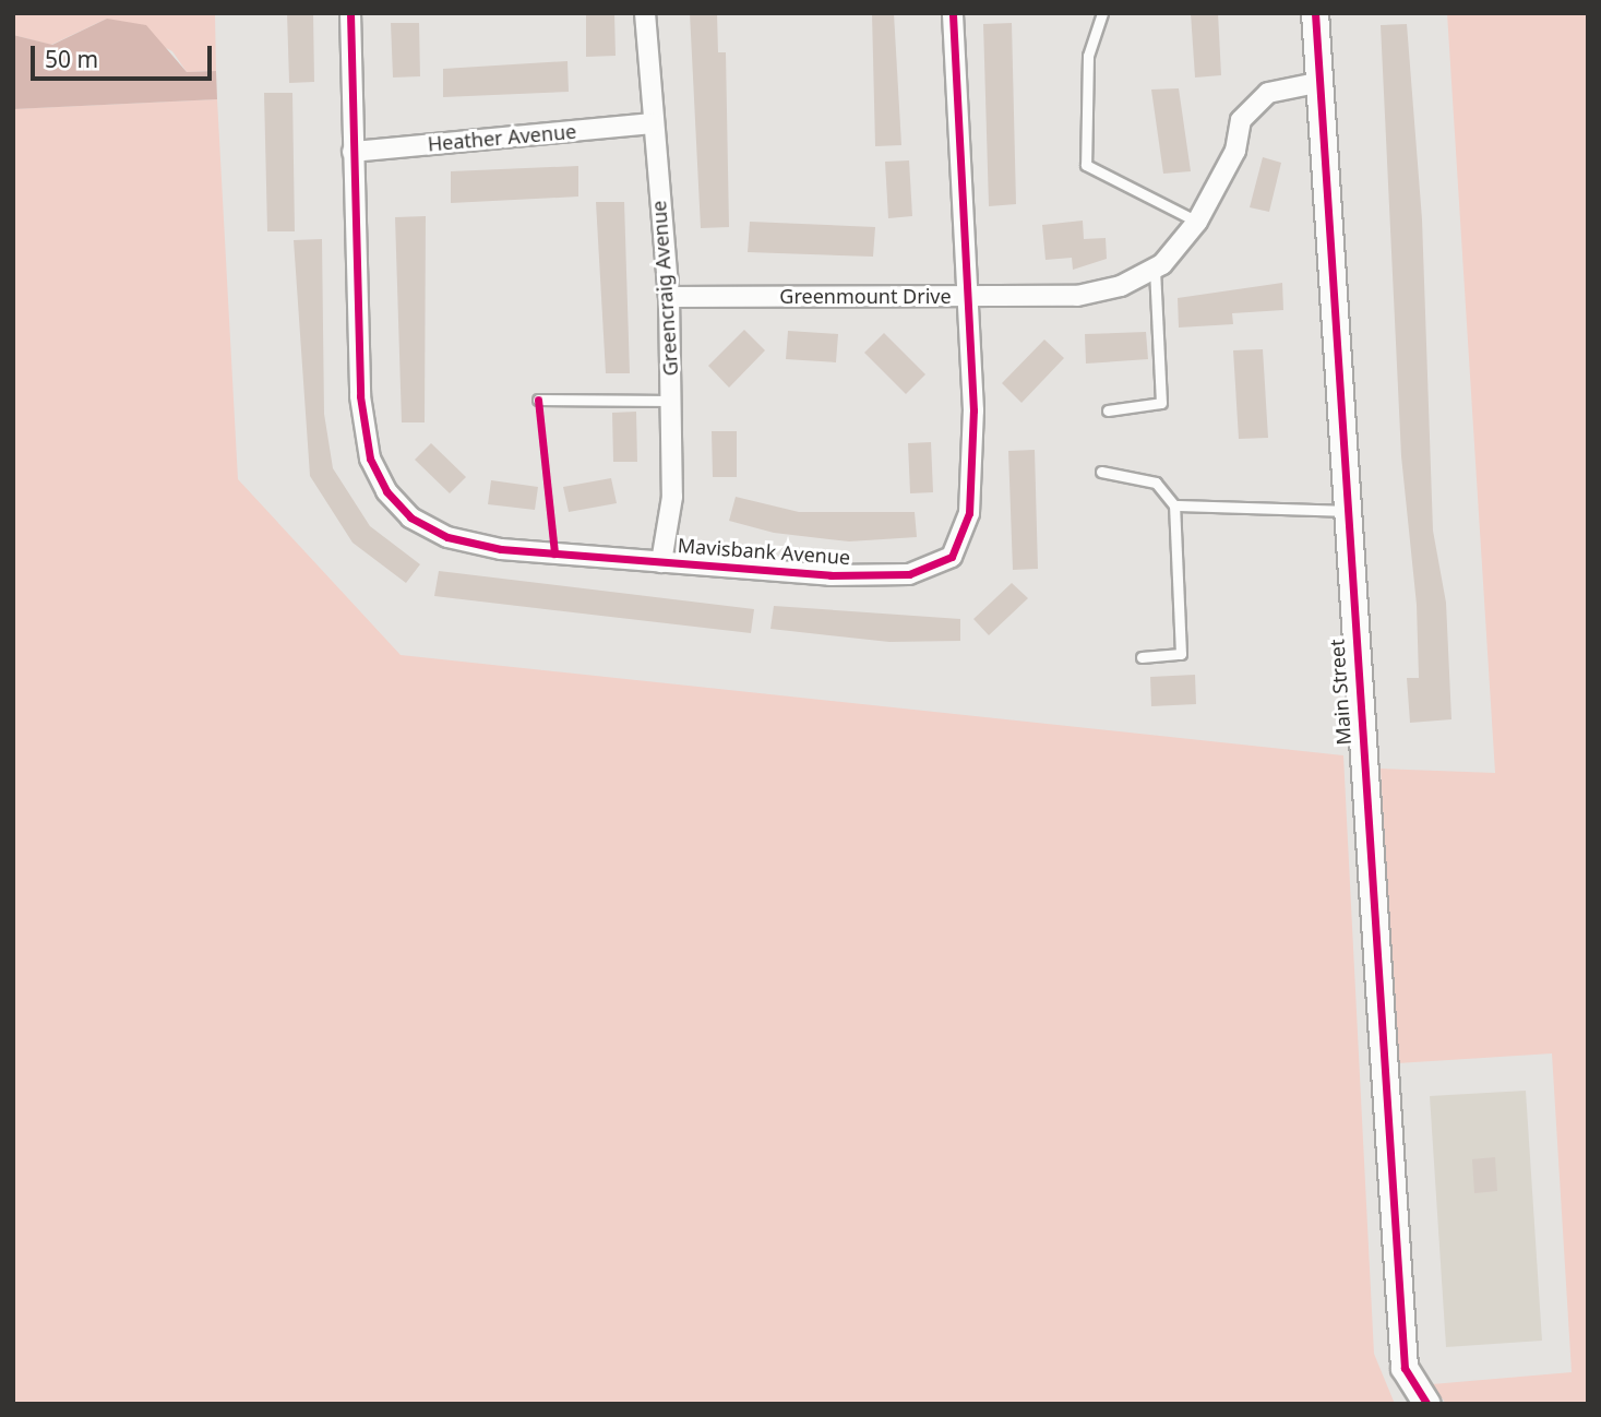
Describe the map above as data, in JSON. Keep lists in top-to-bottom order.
{
  "streets": {
    "street": [
      "Heather Avenue",
      "Greencraig Avenue",
      "Greenmount Drive",
      "Mavisbank Avenue",
      "Main Street"
    ]
  },
  "crossings": [
    ["Heather Avenue", "Greencraig Avenue"],
    ["Heather Avenue", "Mavisbank Avenue"],
    ["Greencraig Avenue", "Greenmount Drive"],
    ["Greencraig Avenue", "Mavisbank Avenue"],
    ["Greenmount Drive", "Mavisbank Avenue"],
    ["Greenmount Drive", "Main Street"]
  ],
  "scale_bar": "50 m"
}
